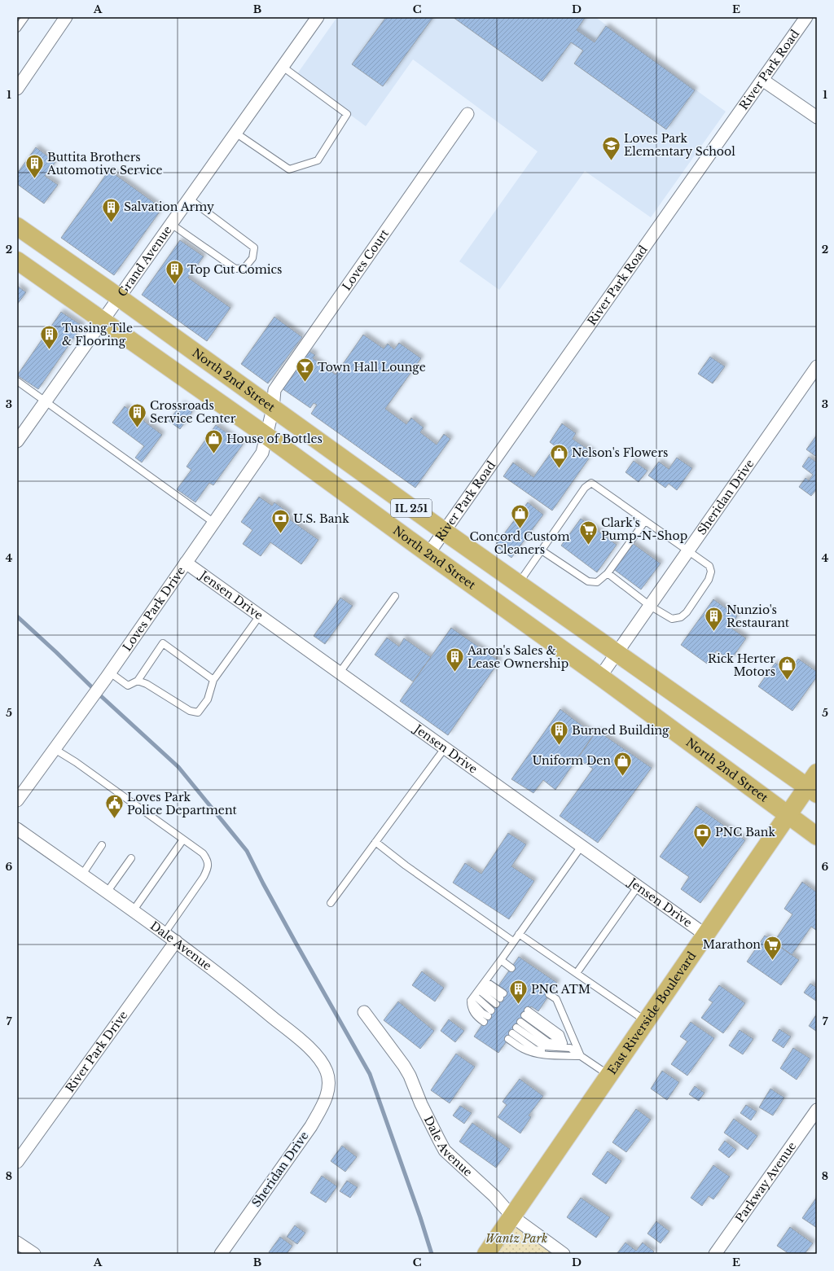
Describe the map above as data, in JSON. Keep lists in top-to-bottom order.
{
  "streets": {
    "main road": ["North 2nd Street", "IL 251", "East Riverside Boulevard"],
    "street": [
      "River Park Road",
      "Loves Court",
      "Grand Avenue",
      "Sheridan Drive",
      "Jensen Drive",
      "Loves Park Drive",
      "Dale Avenue",
      "River Park Drive",
      "Parkway Avenue"
    ]
  },
  "crossings": [
    ["River Park Road", "North 2nd Street"],
    ["Loves Court", "North 2nd Street"],
    ["Loves Court", "Loves Park Drive"],
    ["Grand Avenue", "North 2nd Street"],
    ["North 2nd Street", "Sheridan Drive"],
    ["North 2nd Street", "Loves Park Drive"],
    ["North 2nd Street", "East Riverside Boulevard"],
    ["Sheridan Drive", "Dale Avenue"],
    ["Jensen Drive", "Loves Park Drive"],
    ["Jensen Drive", "East Riverside Boulevard"],
    ["Dale Avenue", "East Riverside Boulevard"],
    ["Dale Avenue", "River Park Drive"]
  ],
  "parks": ["Wantz Park"],
  "places": {
    "school or university": ["Loves Park Elementary School"],
    "building": [
      "Buttita Brothers Automotive Service",
      "Salvation Army",
      "Top Cut Comics",
      "Tussing Tile & Flooring",
      "Crossroads Service Center",
      "Nunzio's Restaurant",
      "Aaron's Sales & Lease Ownership",
      "Burned Building",
      "PNC ATM"
    ],
    "bar": ["Town Hall Lounge"],
    "shop": [
      "House of Bottles",
      "Nelson's Flowers",
      "Concord Custom Cleaners",
      "Rick Herter Motors",
      "Uniform Den"
    ],
    "bank": ["U.S. Bank", "PNC Bank"],
    "supermarket": ["Clark's Pump-N-Shop", "Marathon"],
    "public building": ["Loves Park Police Department"]
  },
  "grid": {
    "columns": [
      "A",
      "B",
      "C",
      "D",
      "E"
    ],
    "rows": [
      "1",
      "2",
      "3",
      "4",
      "5",
      "6",
      "7",
      "8"
    ]
  }
}
